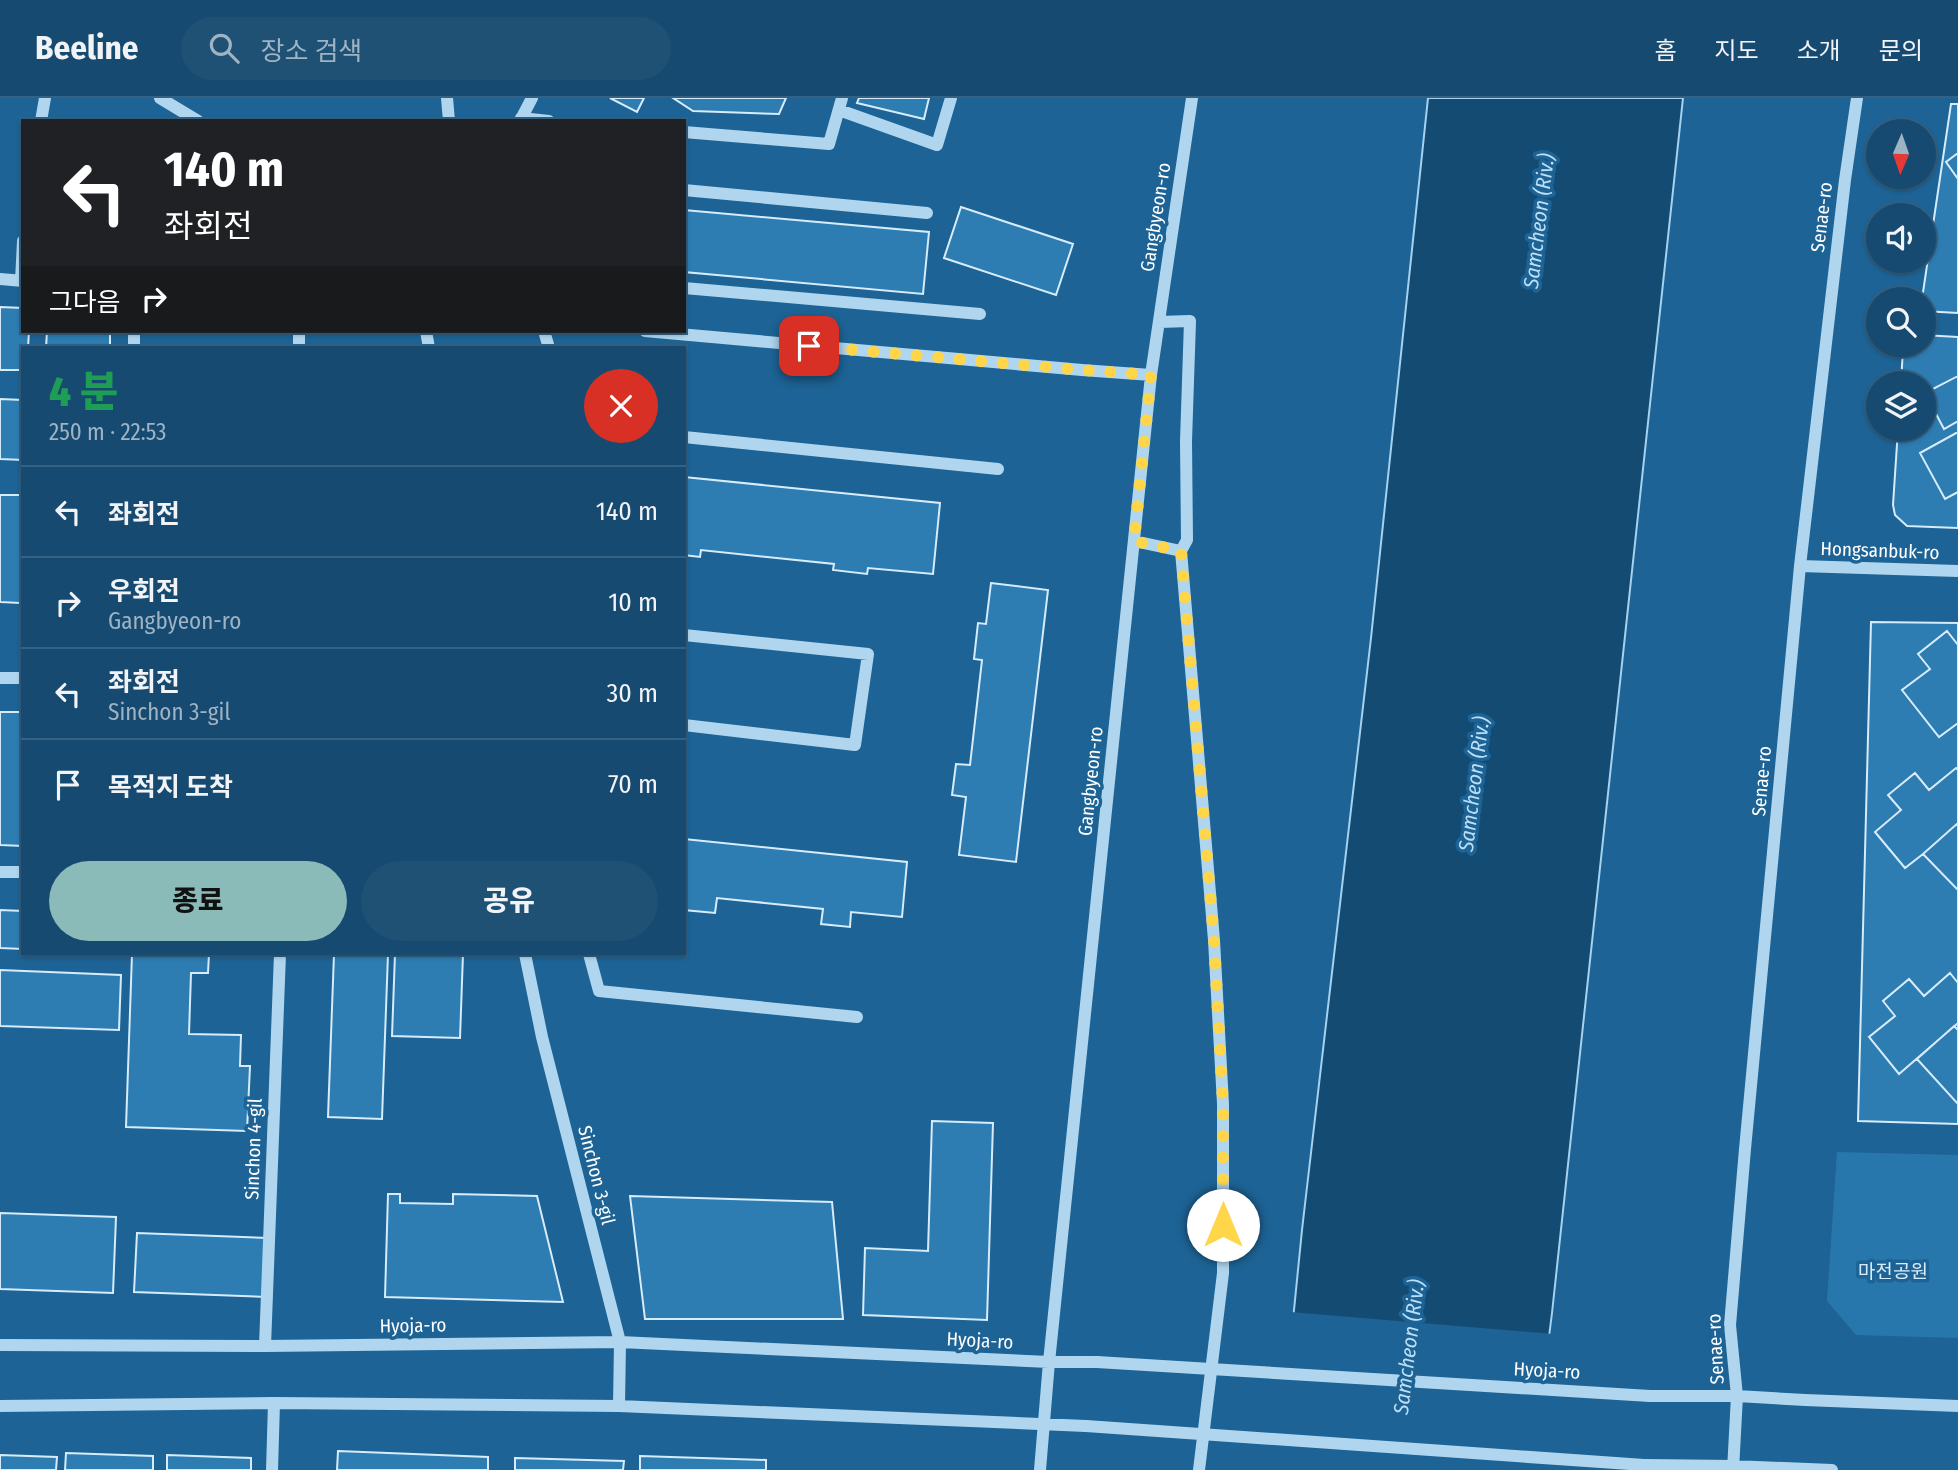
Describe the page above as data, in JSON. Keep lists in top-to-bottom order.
{
  "streets": {
    "street": [
      "Gangbyeon-ro",
      "Senae-ro",
      "Hongsanbuk-ro",
      "Sinchon 4-gil",
      "Sinchon 3-gil",
      "Hyoja-ro"
    ]
  },
  "crossings": [
    ["Gangbyeon-ro", "Hyoja-ro"],
    ["Senae-ro", "Hongsanbuk-ro"],
    ["Senae-ro", "Hyoja-ro"],
    ["Sinchon 4-gil", "Hyoja-ro"],
    ["Sinchon 3-gil", "Hyoja-ro"]
  ],
  "water": ["Samcheon (Riv.)"],
  "parks": ["마전공원"],
  "north": "bottom",
  "page": {
    "header": "Beeline",
    "search": "장소 검색",
    "nav": [
      "홈",
      "지도",
      "소개",
      "문의"
    ],
    "turn": ["140 m", "좌회전"],
    "then": "그다음",
    "heading": ["4 분", "250 m · 22:53"],
    "list": [
      {
        "name": "좌회전",
        "value": "140 m"
      },
      {
        "name": "우회전",
        "note": "Gangbyeon-ro",
        "value": "10 m"
      },
      {
        "name": "좌회전",
        "note": "Sinchon 3-gil",
        "value": "30 m"
      },
      {
        "name": "목적지 도착",
        "value": "70 m"
      }
    ],
    "buttons": ["종료", "공유"]
  }
}
